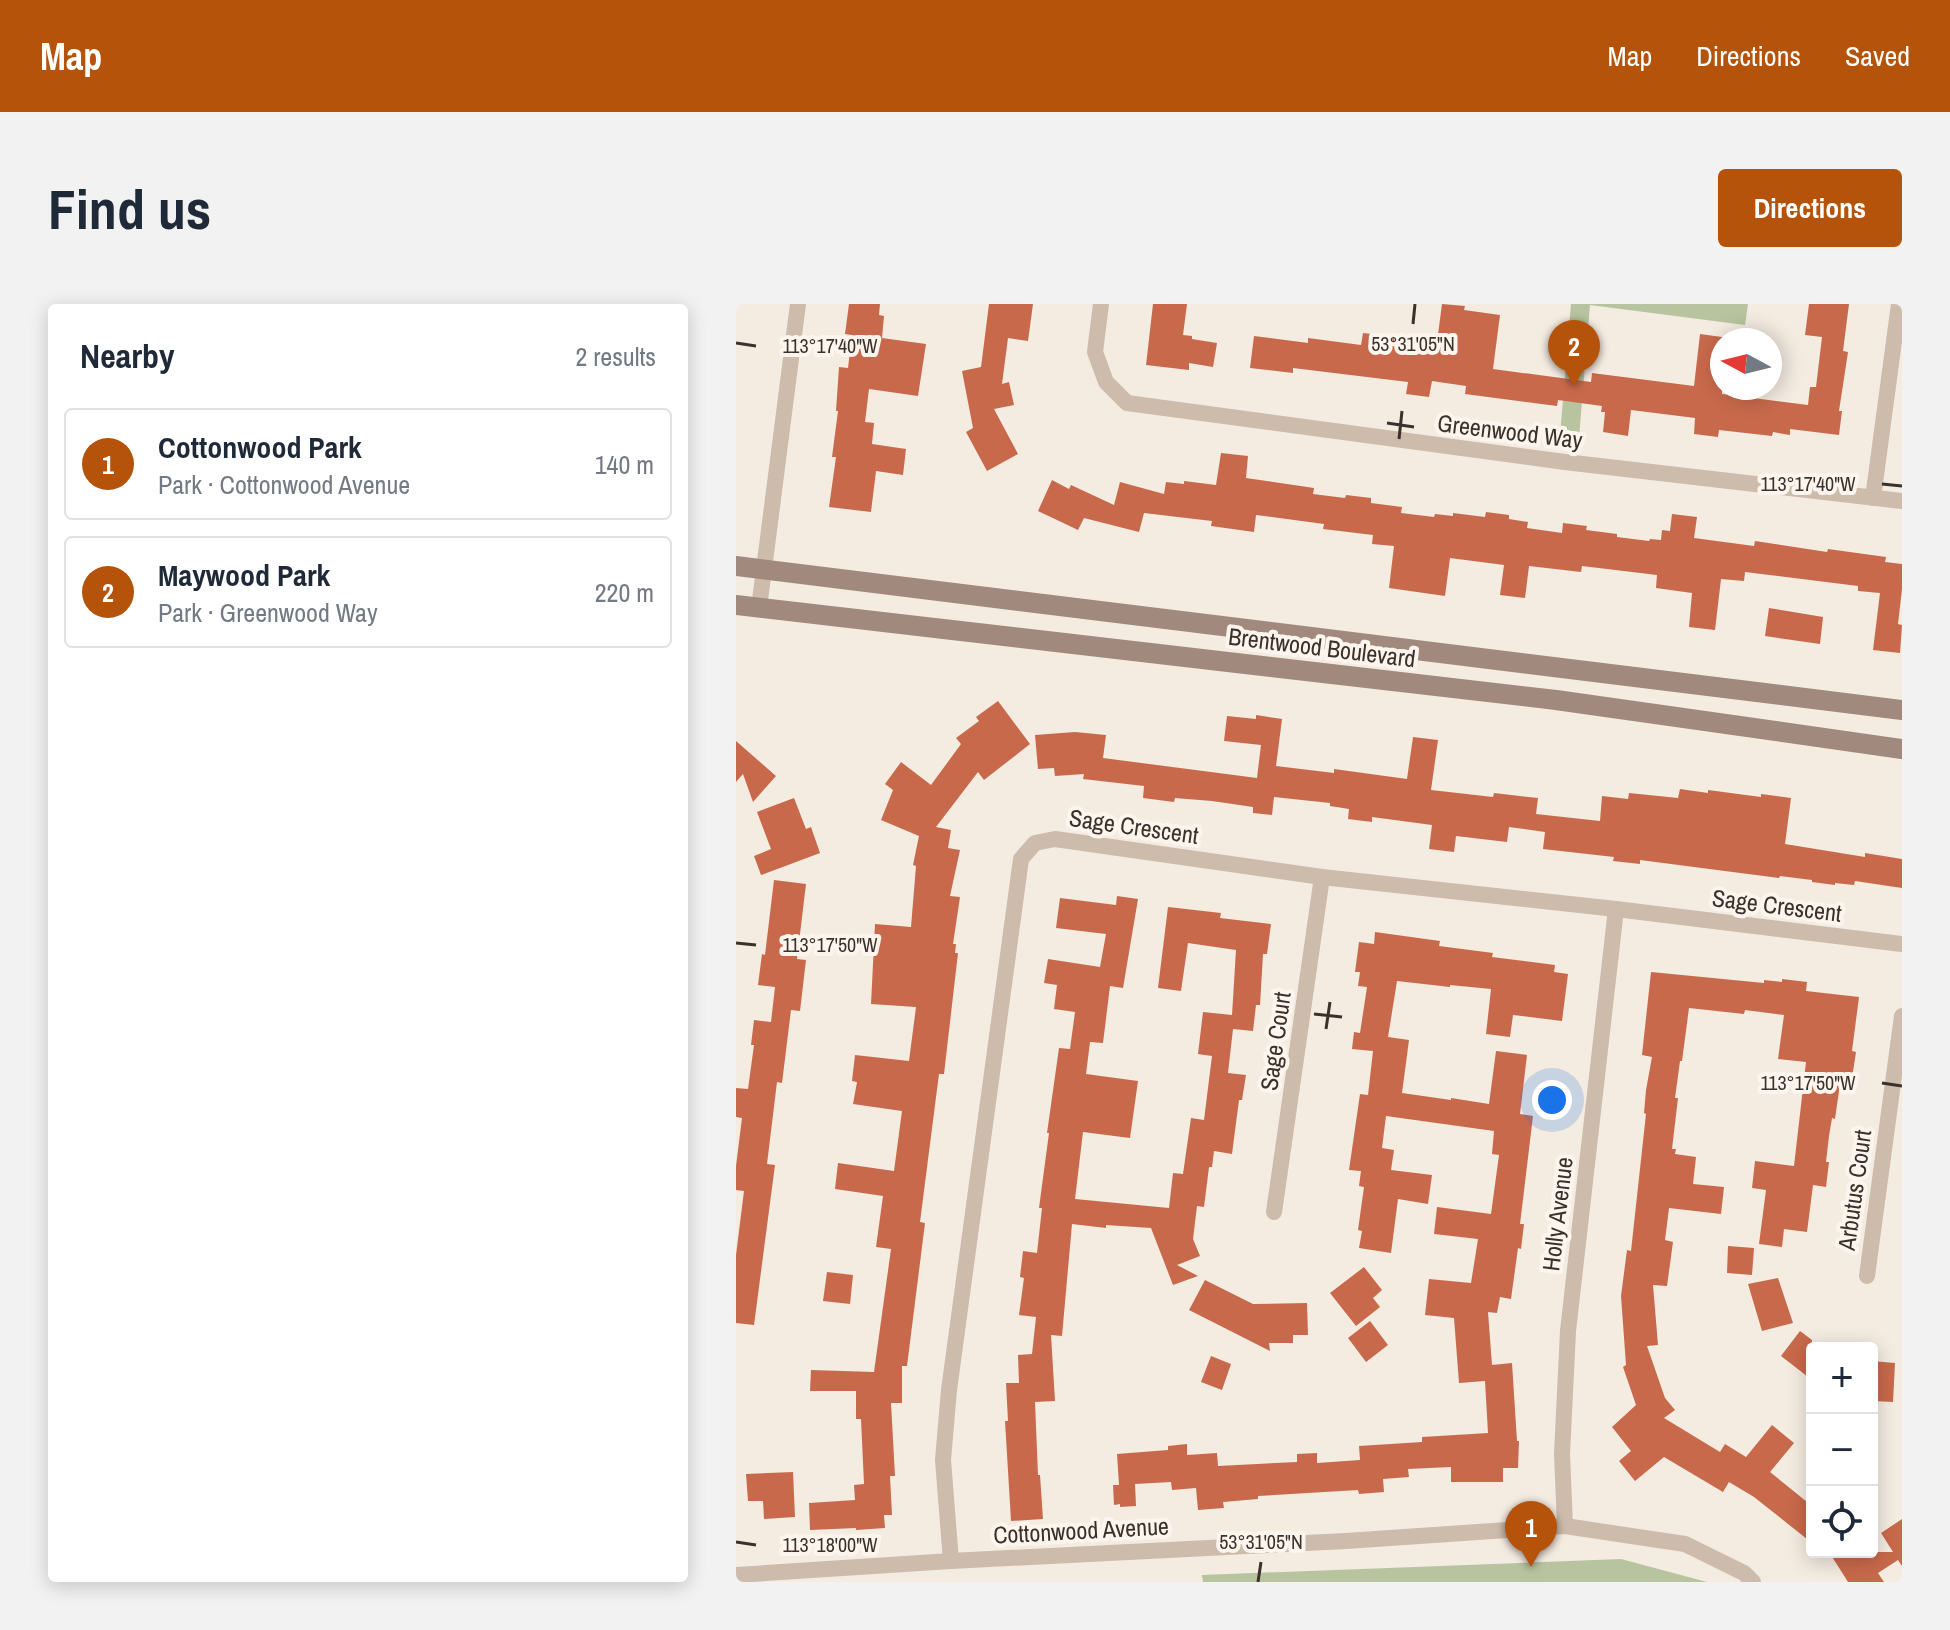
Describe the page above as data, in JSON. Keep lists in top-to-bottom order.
{
  "streets": {
    "main road": ["Brentwood Boulevard"],
    "street": [
      "Greenwood Way",
      "Sage Crescent",
      "Sage Court",
      "Arbutus Court",
      "Holly Avenue",
      "Cottonwood Avenue"
    ]
  },
  "crossings": [
    ["Sage Crescent", "Sage Court"],
    ["Sage Crescent", "Holly Avenue"],
    ["Sage Crescent", "Cottonwood Avenue"],
    ["Holly Avenue", "Cottonwood Avenue"]
  ],
  "north": "left",
  "page": {
    "header": "Map",
    "nav": ["Map", "Directions", "Saved"],
    "buttons": "Directions",
    "title": "Find us",
    "heading": ["Nearby", "2 results"],
    "pins": ["2", "1"],
    "list": [
      {
        "mark": "1",
        "name": "Cottonwood Park",
        "note": "Park · Cottonwood Avenue",
        "value": "140 m"
      },
      {
        "mark": "2",
        "name": "Maywood Park",
        "note": "Park · Greenwood Way",
        "value": "220 m"
      }
    ],
    "map_buttons": ["+", "−"]
  },
  "coordinates": [
    "53°31'05\"N",
    "113°17'40\"W",
    "113°17'50\"W",
    "113°18'00\"W"
  ]
}
